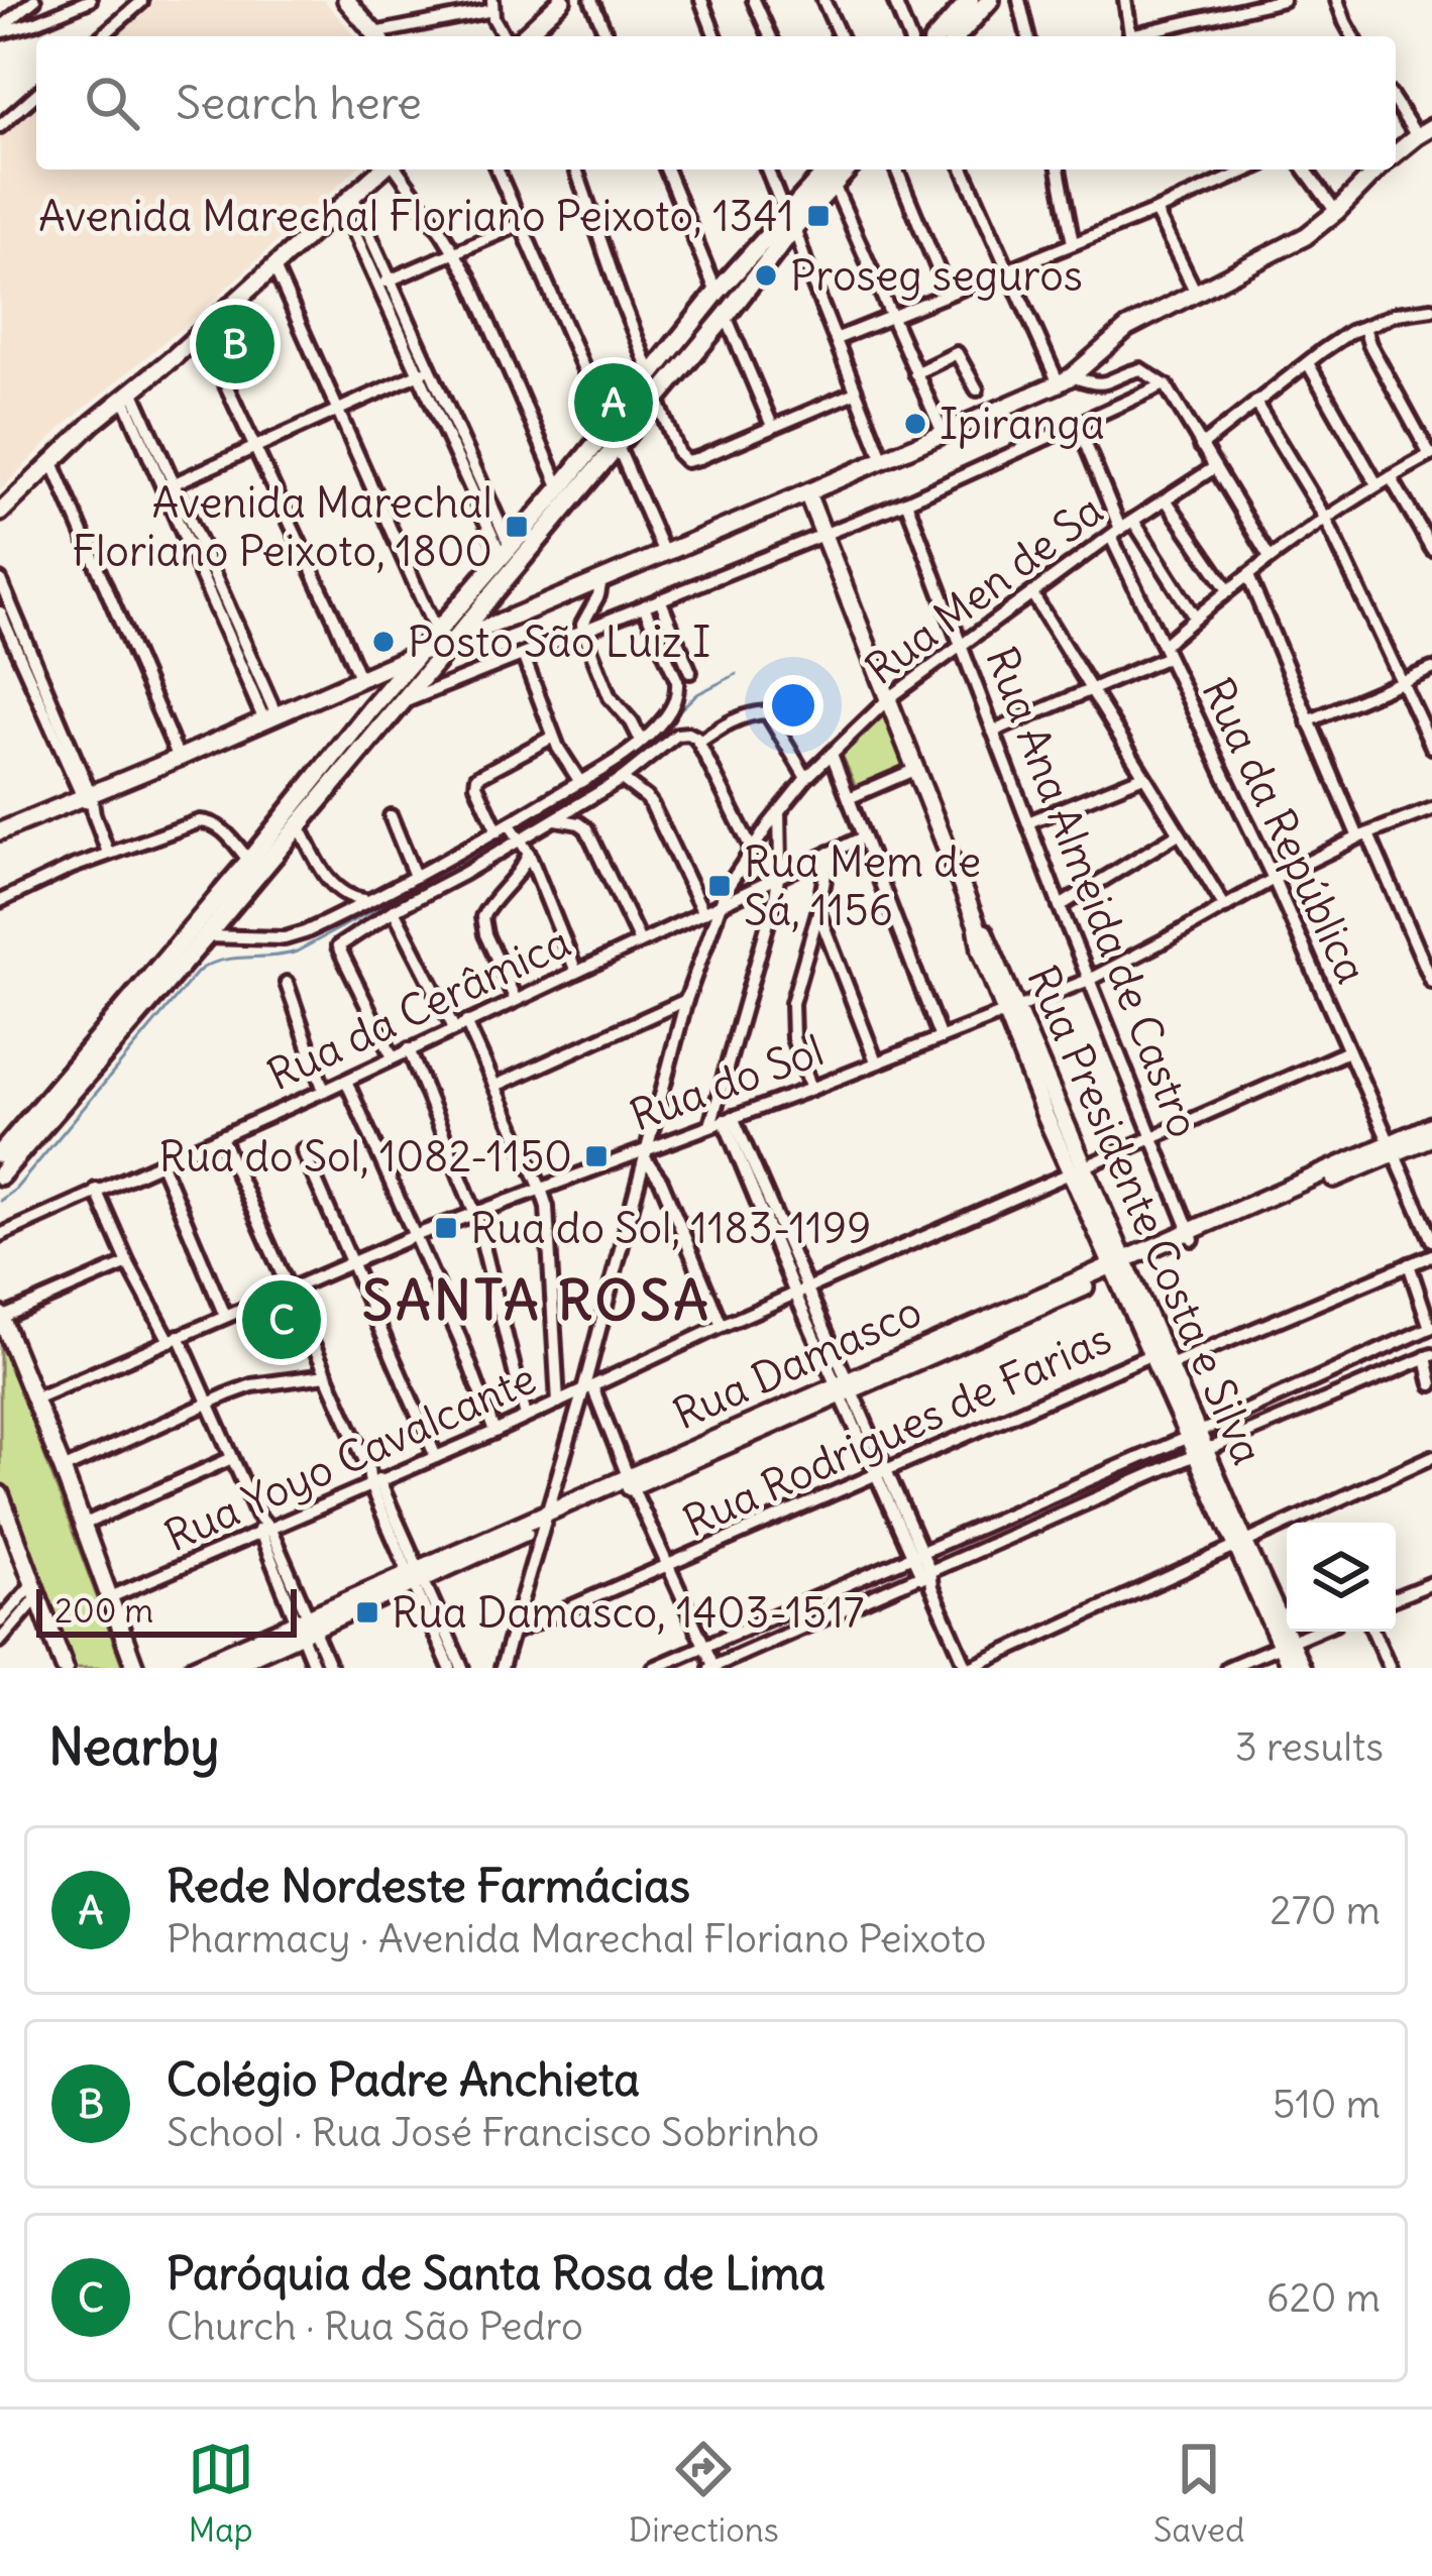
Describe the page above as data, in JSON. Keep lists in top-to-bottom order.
{
  "streets": {
    "street": [
      "Rua Men de Sa",
      "Rua da República",
      "Rua Ana Almeida de Castro",
      "Rua da Cerâmica",
      "Rua do Sol",
      "Rua Presidente Costa e Silva",
      "Rua Damasco",
      "Rua Rodrigues de Farias",
      "Rua Yoyo Cavalcante"
    ]
  },
  "crossings": [
    ["Rua Men de Sa", "Rua da República"],
    ["Rua Men de Sa", "Rua Ana Almeida de Castro"],
    ["Rua Men de Sa", "Rua da Cerâmica"],
    ["Rua Men de Sa", "Rua do Sol"],
    ["Rua Men de Sa", "Rua Presidente Costa e Silva"],
    ["Rua Men de Sa", "Rua Damasco"],
    ["Rua Men de Sa", "Rua Rodrigues de Farias"],
    ["Rua Men de Sa", "Rua Yoyo Cavalcante"],
    ["Rua da República", "Rua do Sol"],
    ["Rua da República", "Rua Damasco"],
    ["Rua da República", "Rua Yoyo Cavalcante"],
    ["Rua Ana Almeida de Castro", "Rua do Sol"],
    ["Rua Ana Almeida de Castro", "Rua Damasco"],
    ["Rua Ana Almeida de Castro", "Rua Yoyo Cavalcante"],
    ["Rua do Sol", "Rua Presidente Costa e Silva"],
    ["Rua Presidente Costa e Silva", "Rua Damasco"],
    ["Rua Presidente Costa e Silva", "Rua Rodrigues de Farias"],
    ["Rua Presidente Costa e Silva", "Rua Yoyo Cavalcante"]
  ],
  "districts": ["SANTA ROSA"],
  "places": {
    "transit": [
      "Avenida Marechal Floriano Peixoto, 1341",
      "Avenida Marechal Floriano Peixoto, 1800",
      "Rua Mem de Sá, 1156",
      "Rua do Sol, 1082-1150",
      "Rua do Sol, 1183-1199",
      "Rua Damasco, 1403-1517"
    ],
    "other": ["Proseg seguros", "Ipiranga", "Posto São Luiz I"]
  },
  "scale_bar": "200 m",
  "page": {
    "search": "Search here",
    "pins": ["B", "A", "C"],
    "scale": "200 m",
    "heading": ["Nearby", "3 results"],
    "list": [
      {
        "mark": "A",
        "name": "Rede Nordeste Farmácias",
        "note": "Pharmacy · Avenida Marechal Floriano Peixoto",
        "value": "270 m"
      },
      {
        "mark": "B",
        "name": "Colégio Padre Anchieta",
        "note": "School · Rua José Francisco Sobrinho",
        "value": "510 m"
      },
      {
        "mark": "C",
        "name": "Paróquia de Santa Rosa de Lima",
        "note": "Church · Rua São Pedro",
        "value": "620 m"
      }
    ],
    "nav": ["Map", "Directions", "Saved"]
  }
}
